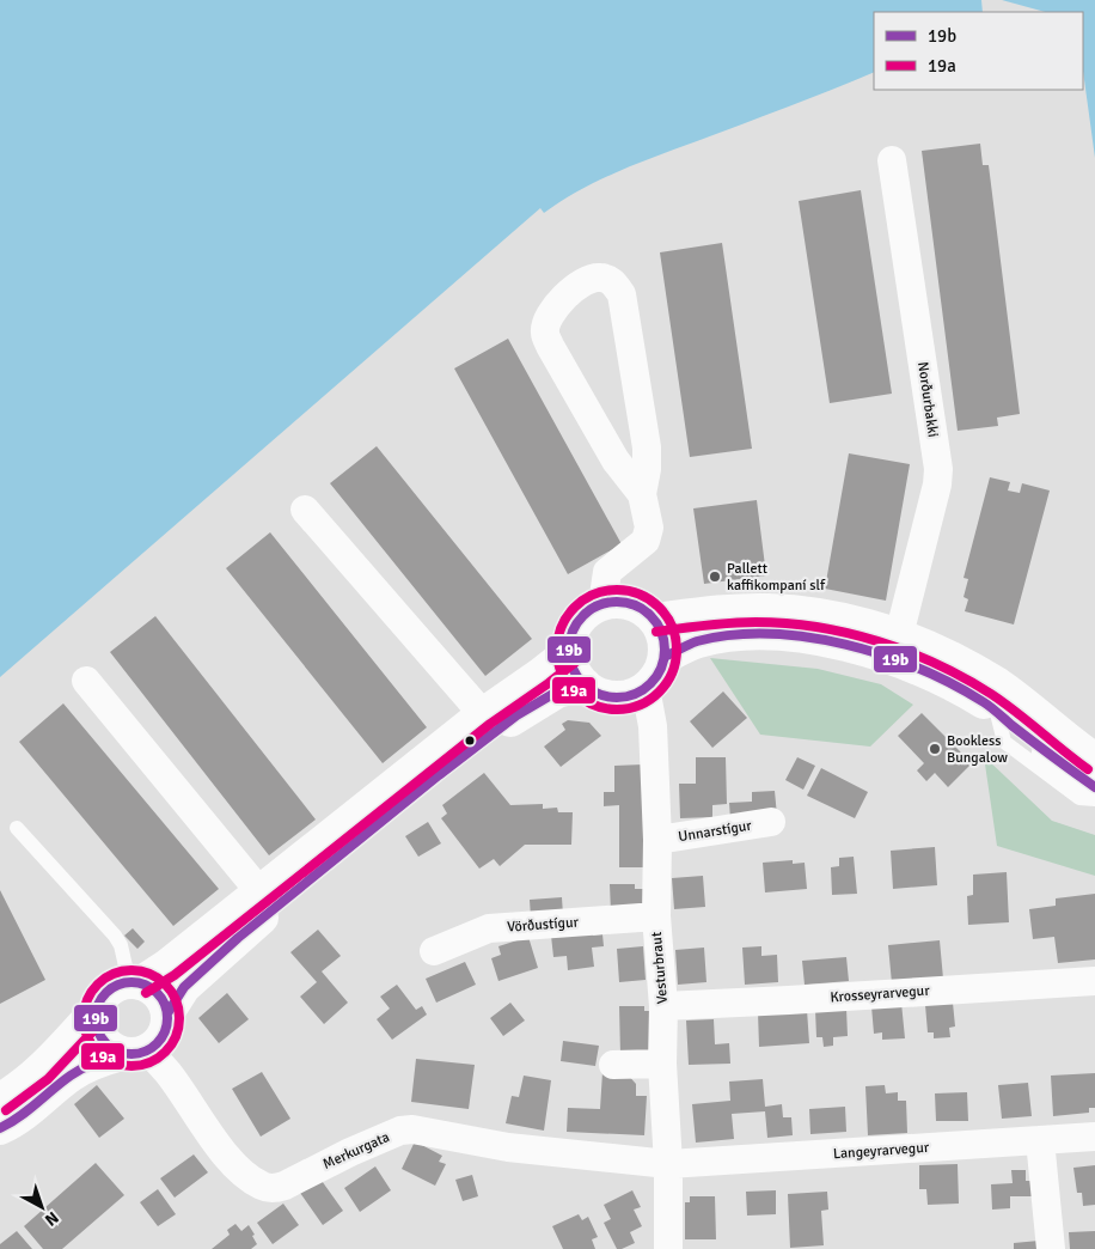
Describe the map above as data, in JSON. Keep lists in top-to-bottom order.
{
  "streets": {
    "street": [
      "Norðurbakki",
      "Unnarstígur",
      "Vörðustígur",
      "Vesturbraut",
      "Krosseyrarvegur",
      "Merkurgata",
      "Langeyrarvegur"
    ]
  },
  "crossings": [
    ["Unnarstígur", "Vesturbraut"],
    ["Vörðustígur", "Vesturbraut"],
    ["Vesturbraut", "Krosseyrarvegur"],
    ["Vesturbraut", "Merkurgata"],
    ["Vesturbraut", "Langeyrarvegur"],
    ["Merkurgata", "Langeyrarvegur"]
  ],
  "places": ["Pallett kaffikompaní slf", "Bookless Bungalow"],
  "lines": ["transit line 19a", "transit line 19b"],
  "legend": ["19b", "19a"],
  "north": "bottom right"
}
